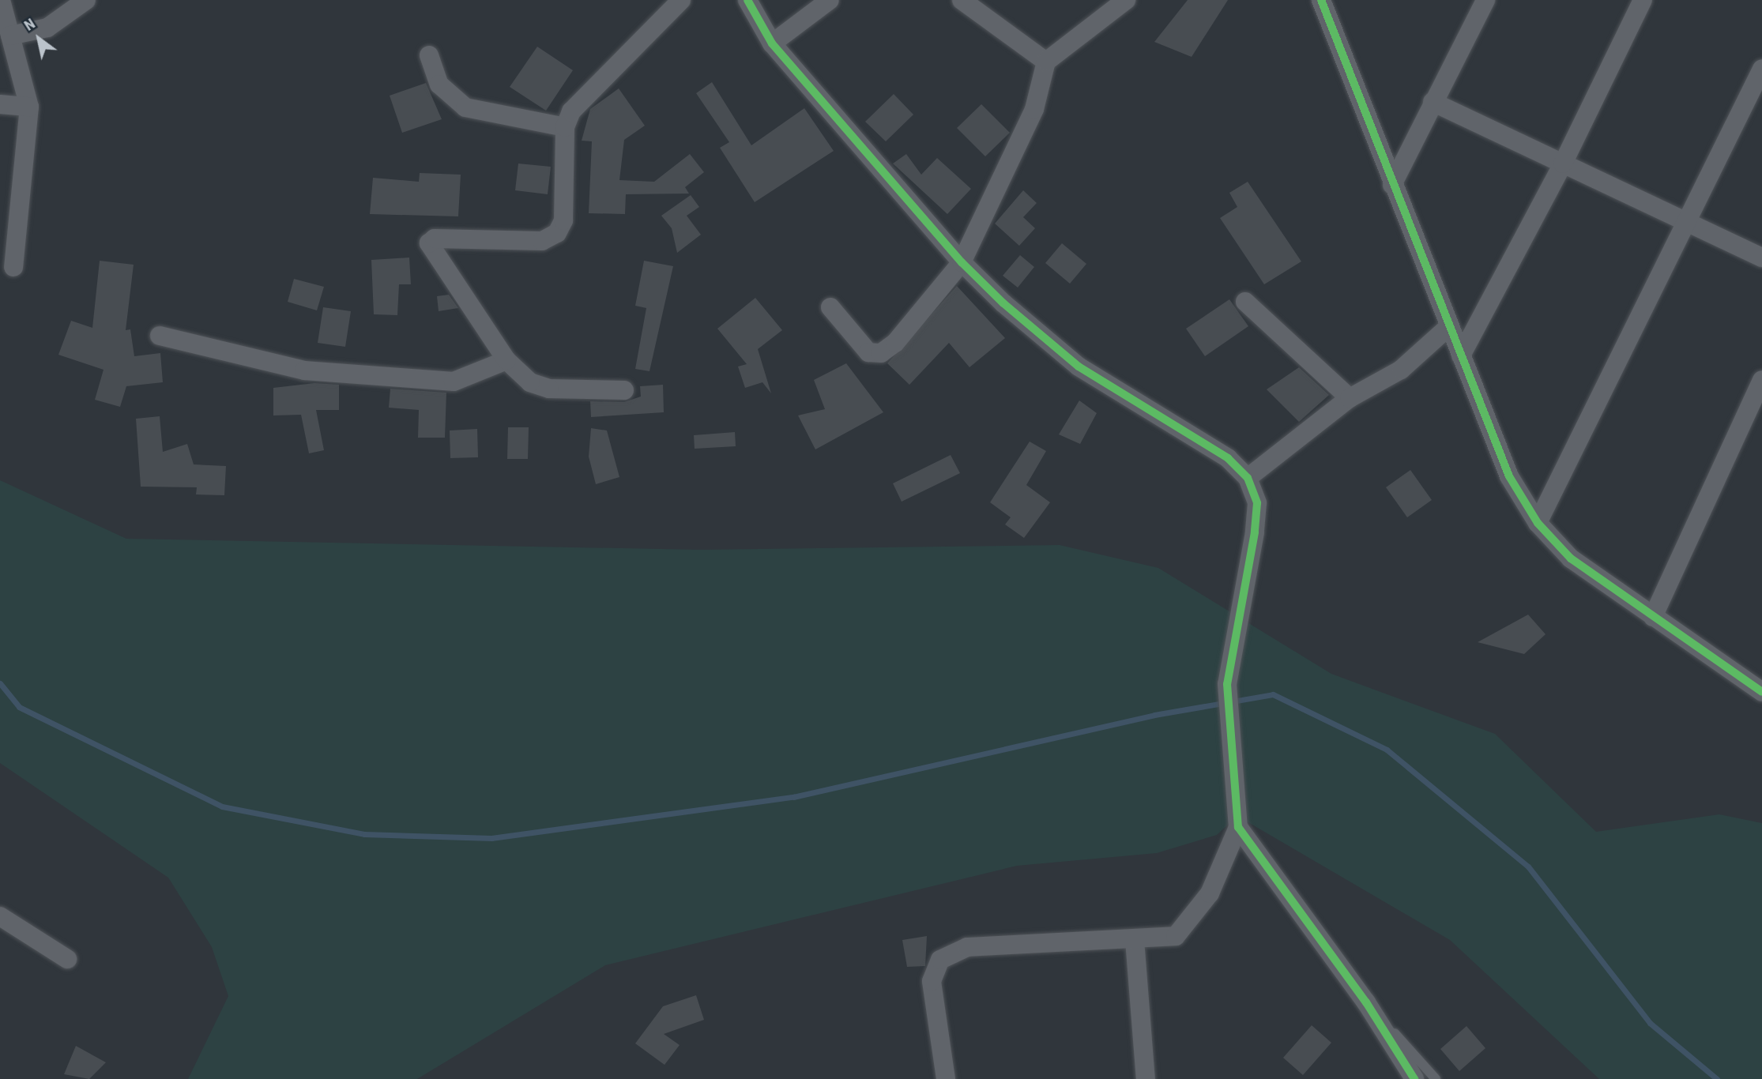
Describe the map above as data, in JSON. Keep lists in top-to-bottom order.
{
  "north": "top left"
}
